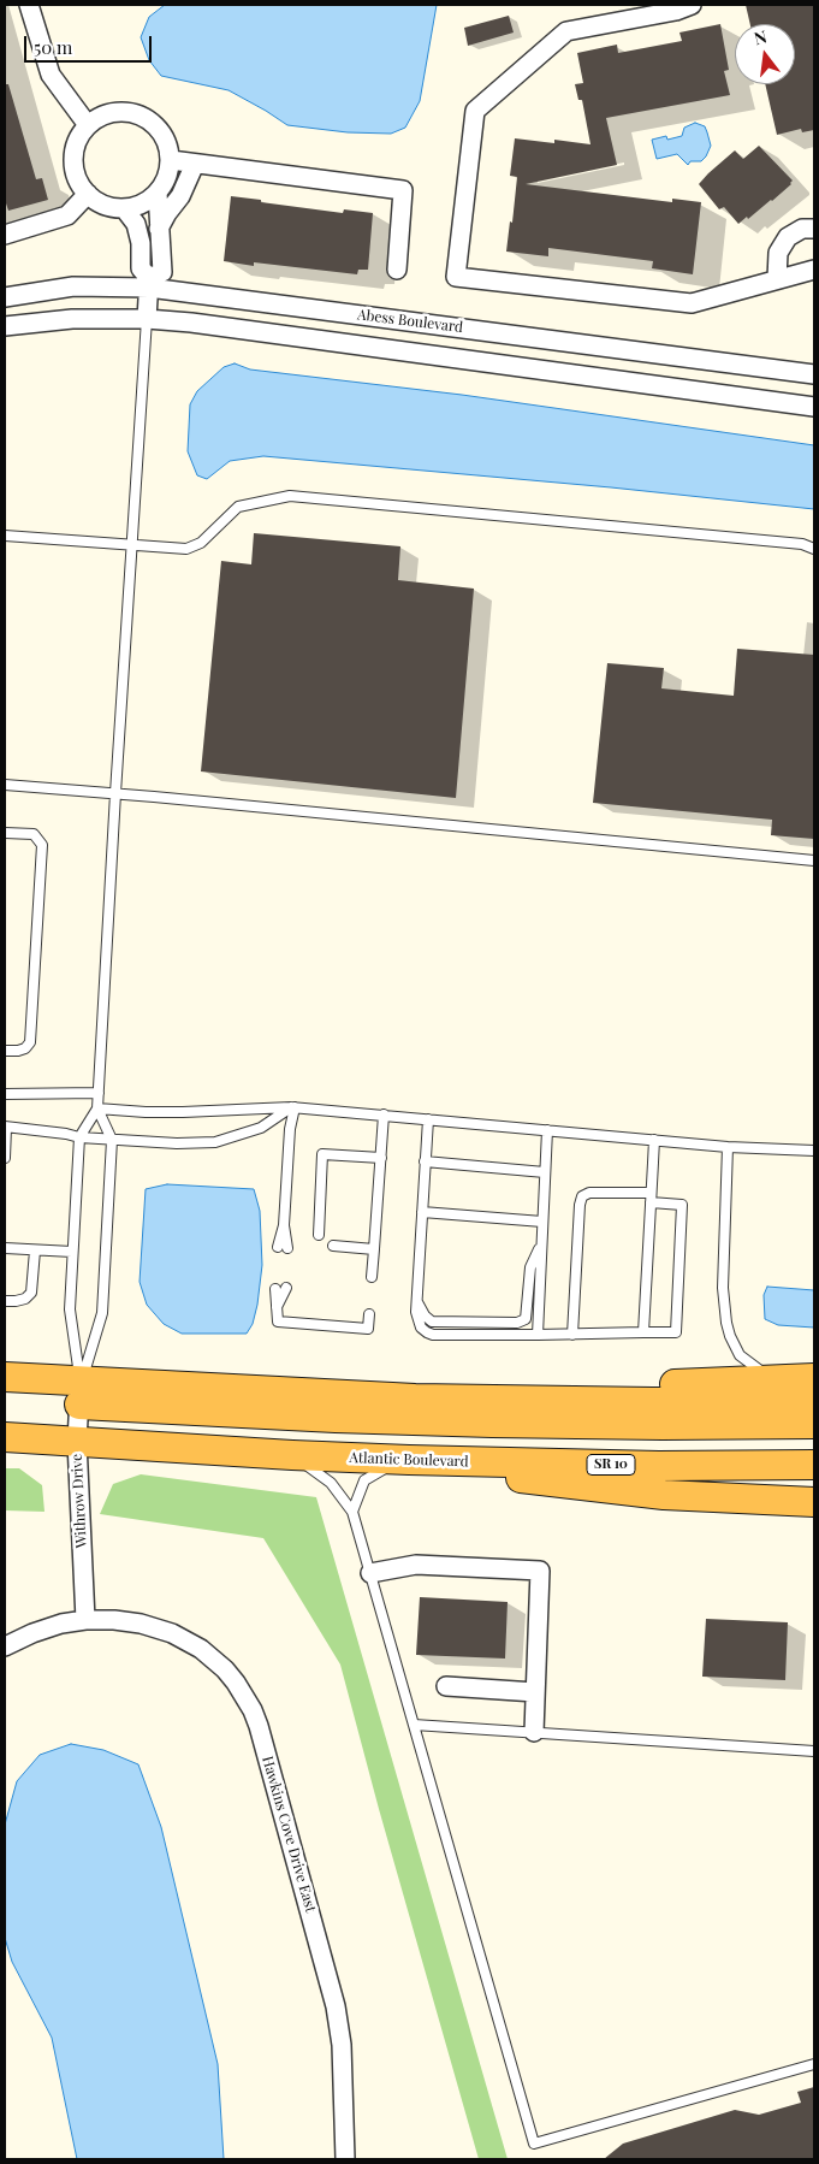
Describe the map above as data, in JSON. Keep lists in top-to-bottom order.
{
  "streets": {
    "highway": ["Atlantic Boulevard", "SR 10"],
    "street": ["Abess Boulevard", "Withrow Drive", "Hawkins Cove Drive East"]
  },
  "crossings": [
    ["Atlantic Boulevard", "Withrow Drive"],
    ["Withrow Drive", "Hawkins Cove Drive East"]
  ],
  "scale_bar": "50 m",
  "north": "top"
}
